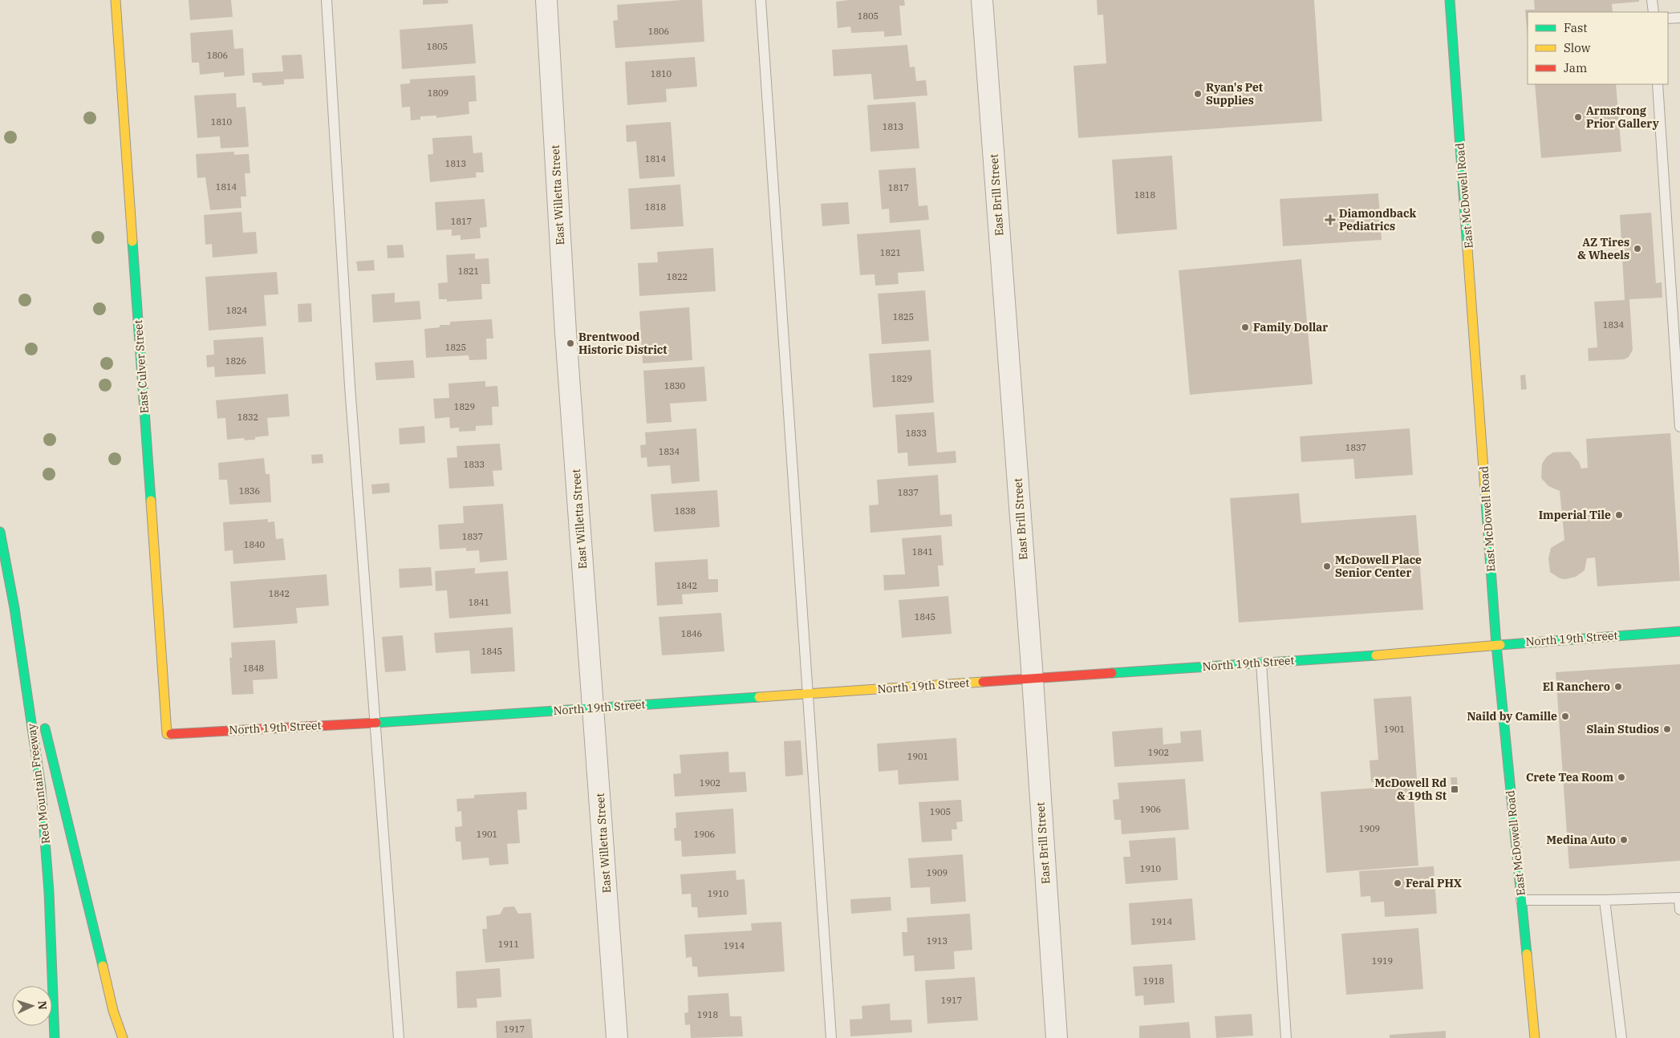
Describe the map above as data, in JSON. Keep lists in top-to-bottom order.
{
  "streets": {
    "main road": [
      "East McDowell Road",
      "East Culver Street",
      "North 19th Street",
      "Red Mountain Freeway"
    ],
    "street": ["East Willetta Street", "East Brill Street"]
  },
  "crossings": [
    ["East Willetta Street", "North 19th Street"],
    ["East Brill Street", "North 19th Street"],
    ["East McDowell Road", "North 19th Street"],
    ["East Culver Street", "North 19th Street"]
  ],
  "places": {
    "other": [
      "Ryan's Pet Supplies",
      "Armstrong Prior Gallery",
      "AZ Tires & Wheels",
      "Family Dollar",
      "Brentwood Historic District",
      "Imperial Tile",
      "McDowell Place Senior Center",
      "El Ranchero",
      "Naild by Camille",
      "Slain Studios",
      "Crete Tea Room",
      "Medina Auto",
      "Feral PHX"
    ],
    "health": ["Diamondback Pediatrics"],
    "transit": ["McDowell Rd & 19th St"]
  },
  "house_numbers": [
    "1805",
    "1806",
    "1805",
    "1806",
    "1810",
    "1809",
    "1810",
    "1813",
    "1814",
    "1813",
    "1814",
    "1817",
    "1818",
    "1818",
    "1817",
    "1821",
    "1821",
    "1822",
    "1824",
    "1825",
    "1834",
    "1825",
    "1826",
    "1829",
    "1830",
    "1829",
    "1832",
    "1833",
    "1837",
    "1834",
    "1833",
    "1836",
    "1837",
    "1838",
    "1837",
    "1840",
    "1841",
    "1842",
    "1842",
    "1841",
    "1845",
    "1846",
    "1845",
    "1848",
    "1901",
    "1902",
    "1901",
    "1902",
    "1906",
    "1905",
    "1909",
    "1901",
    "1906",
    "1910",
    "1909",
    "1910",
    "1914",
    "1913",
    "1911",
    "1914",
    "1919",
    "1918",
    "1917",
    "1918",
    "1917"
  ],
  "legend": ["Fast", "Slow", "Jam"],
  "north": "right"
}
